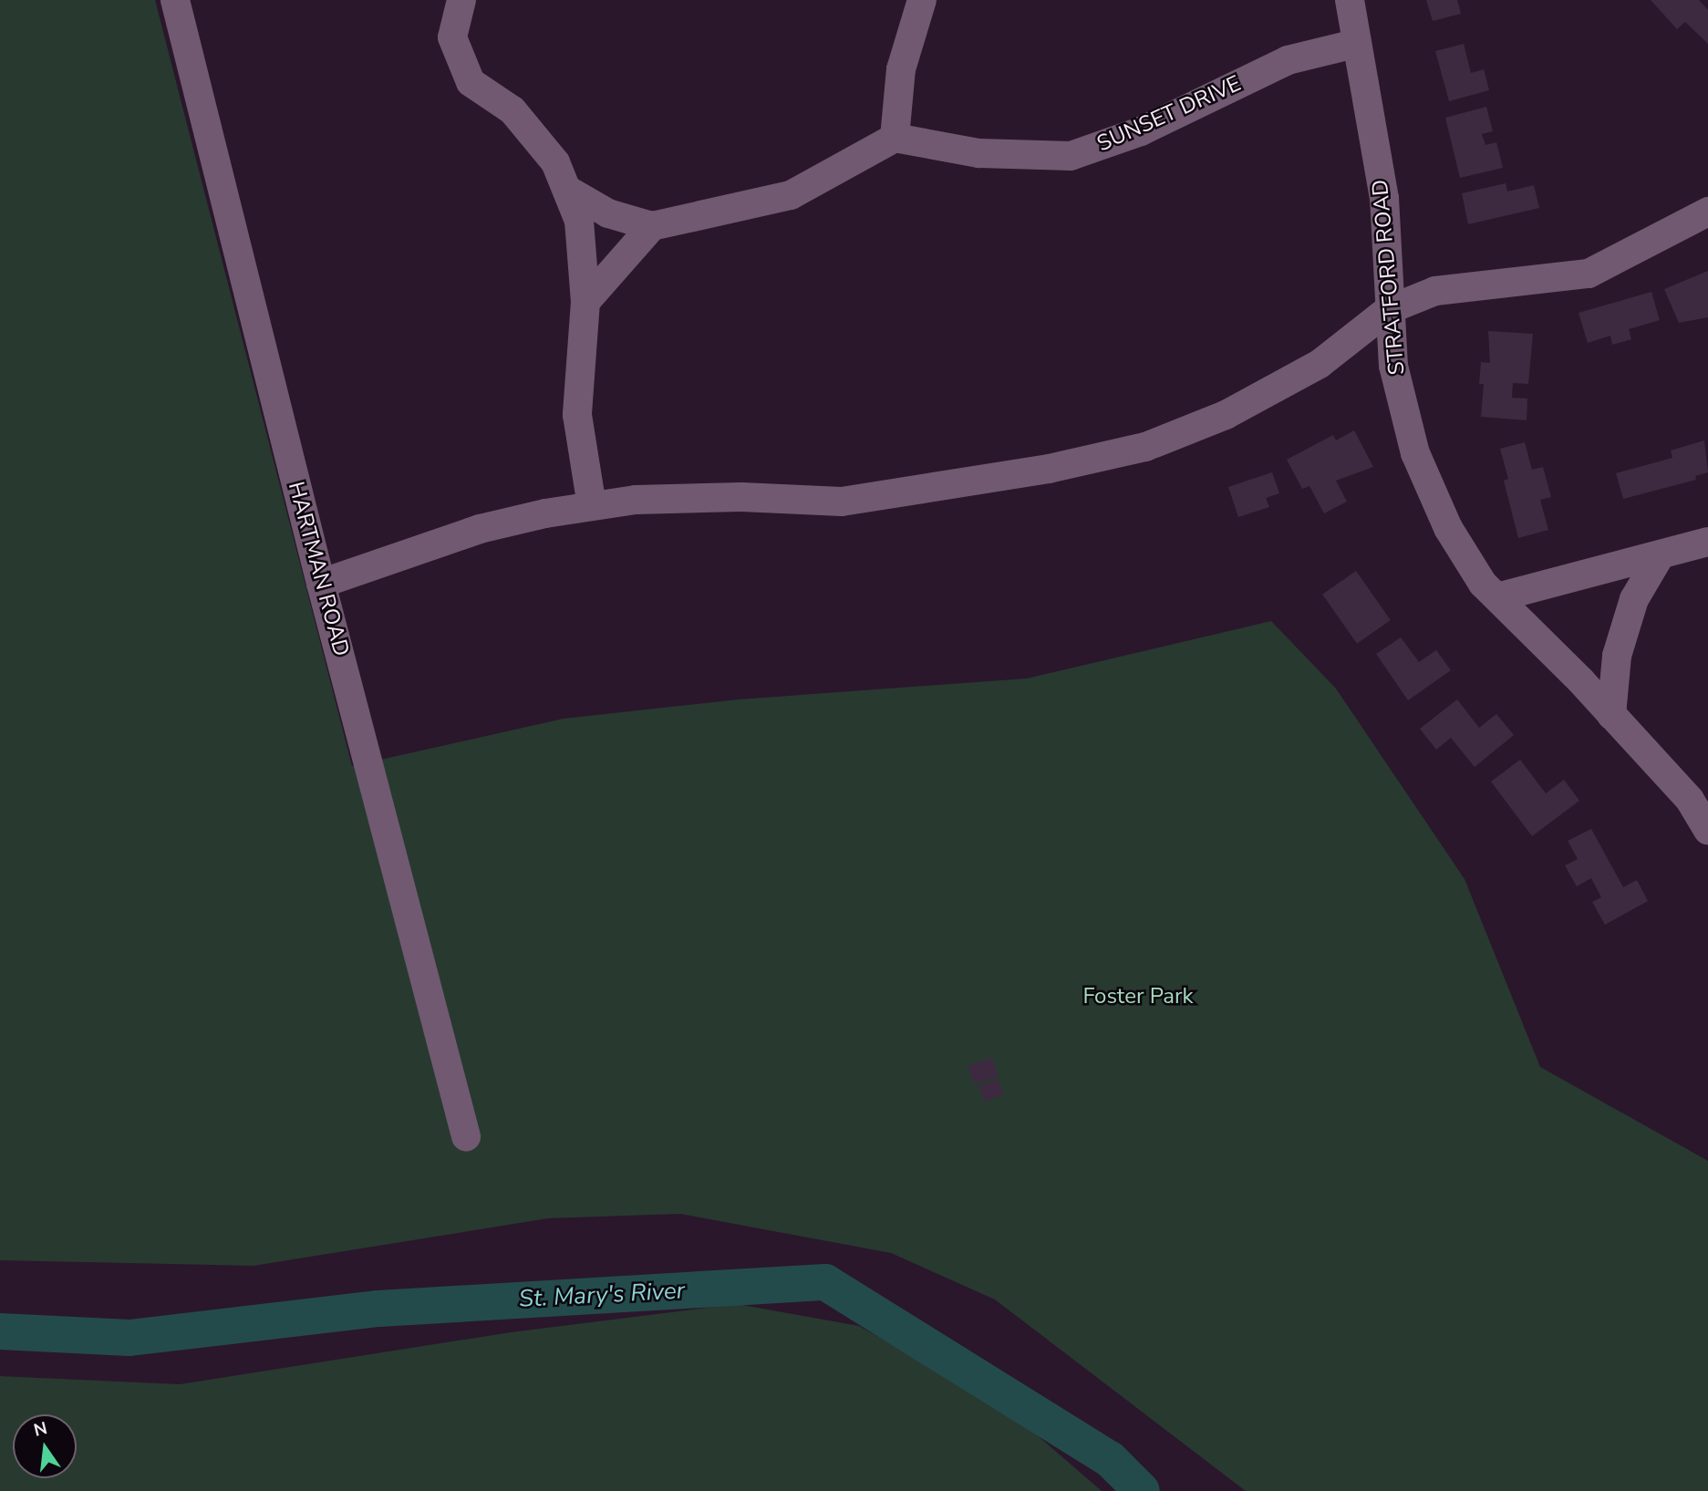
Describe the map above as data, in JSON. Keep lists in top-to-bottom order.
{
  "streets": {
    "street": ["SUNSET DRIVE", "STRATFORD ROAD", "HARTMAN ROAD"]
  },
  "crossings": [
    ["SUNSET DRIVE", "STRATFORD ROAD"]
  ],
  "water": ["St. Mary's River"],
  "parks": ["Foster Park"],
  "north": "top"
}
